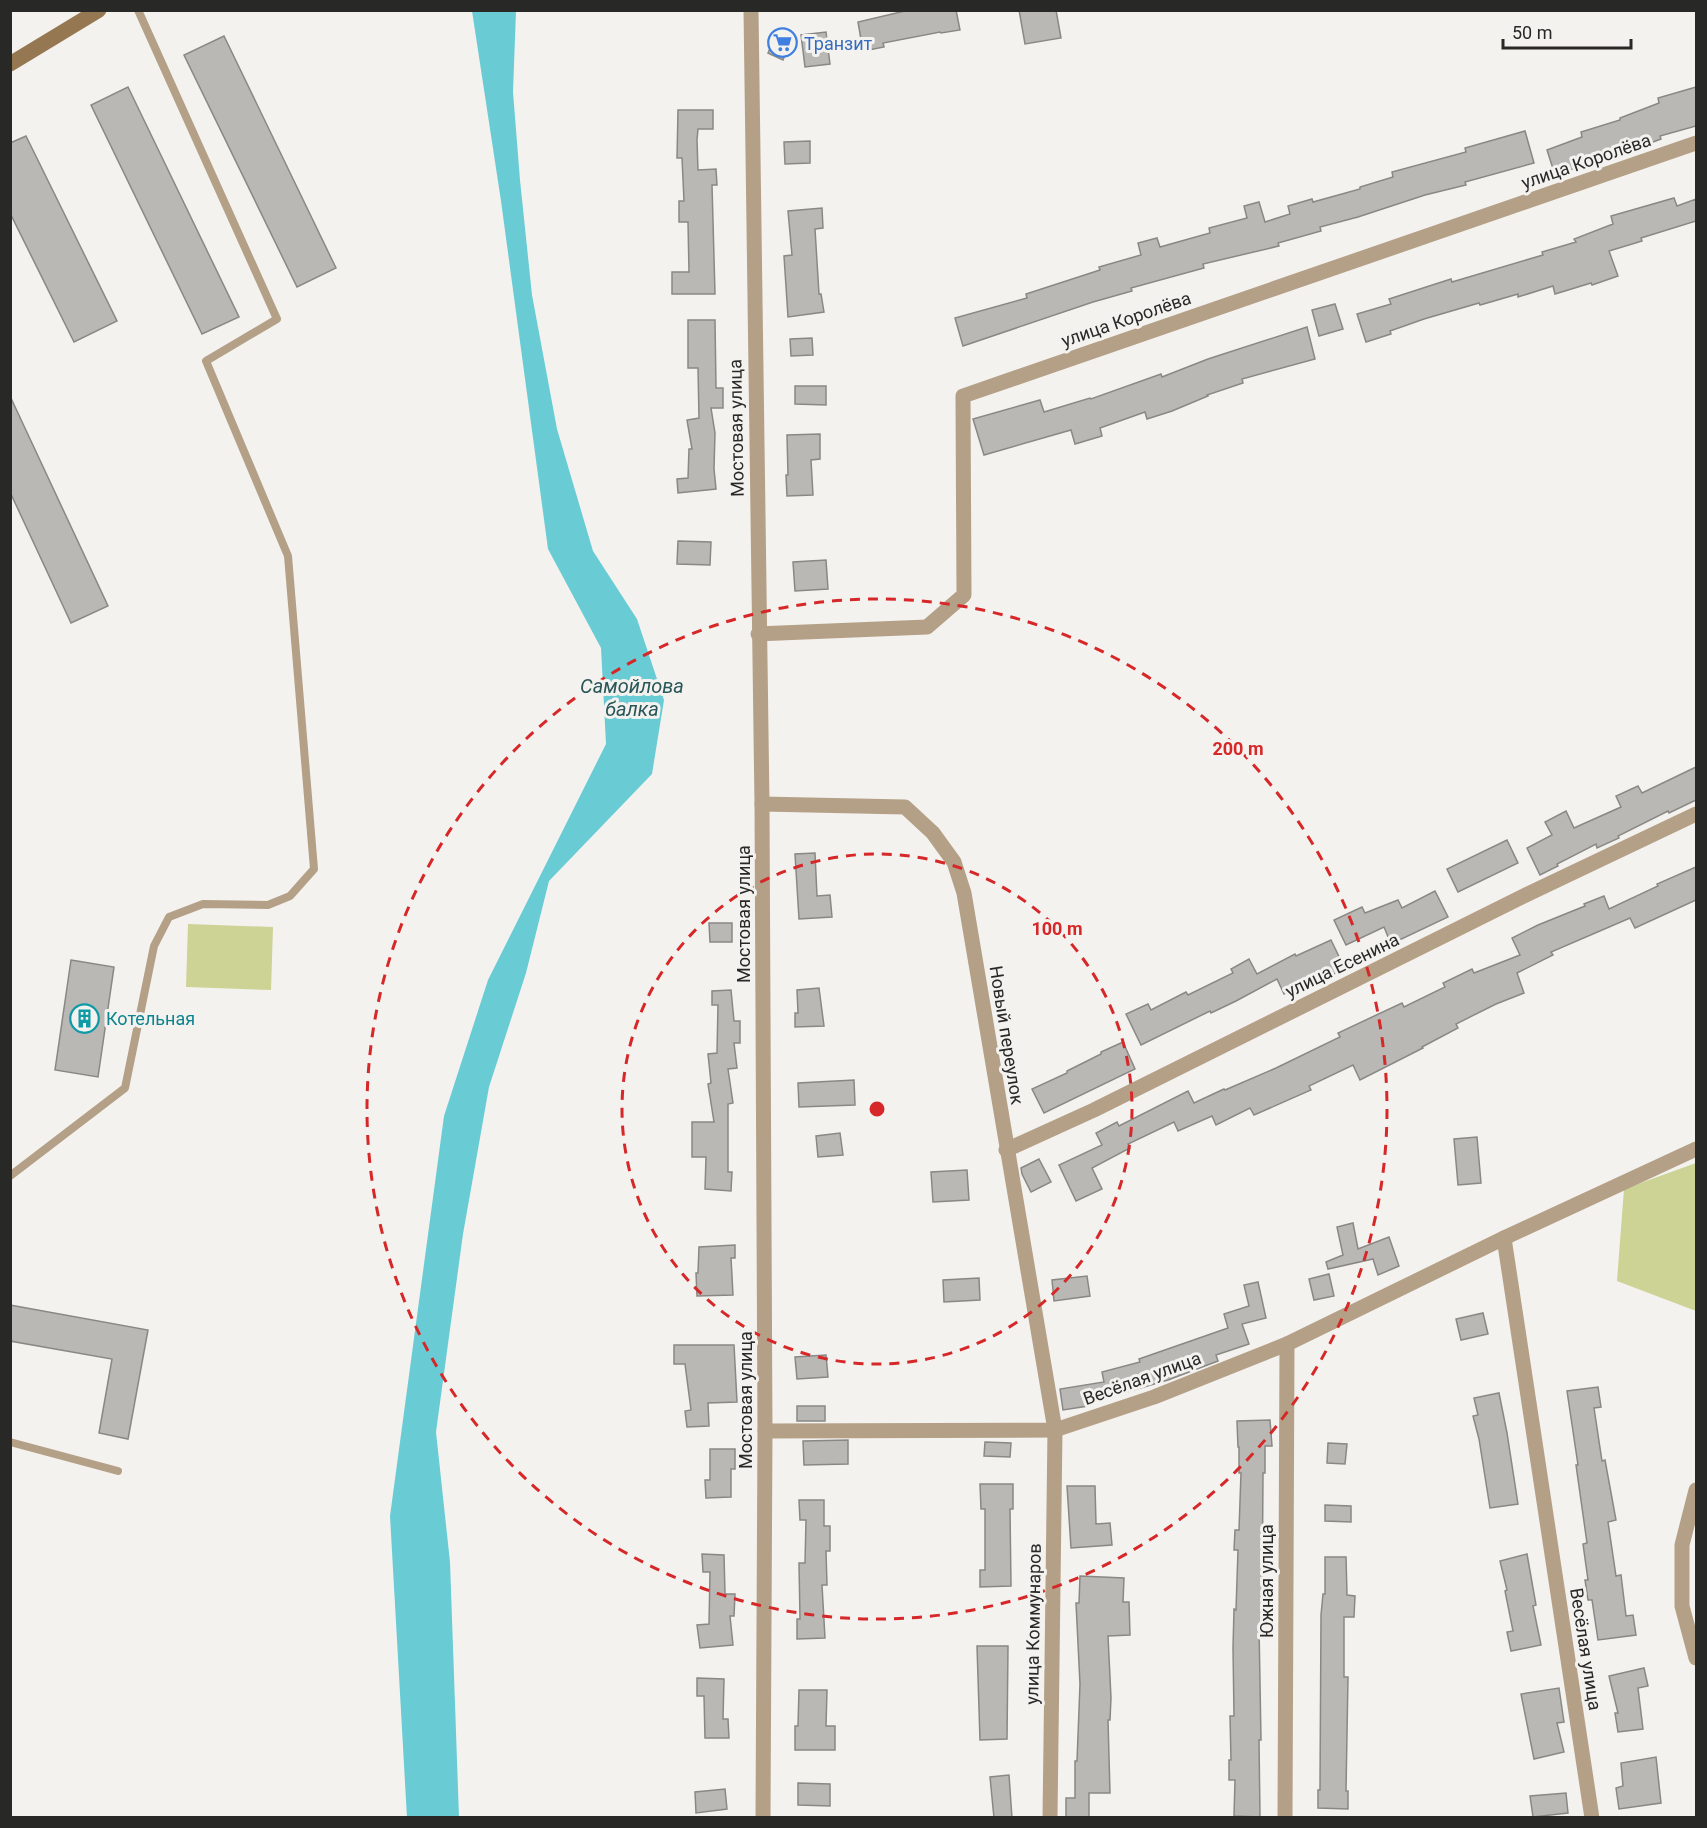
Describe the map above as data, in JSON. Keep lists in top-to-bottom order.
{
  "streets": {
    "street": [
      "улица Королёва",
      "Мостовая улица",
      "улица Есенина",
      "Новый переулок",
      "Весёлая улица",
      "Южная улица",
      "улица Коммунаров"
    ]
  },
  "crossings": [
    ["улица Королёва", "Мостовая улица"],
    ["Мостовая улица", "Новый переулок"],
    ["Мостовая улица", "Весёлая улица"],
    ["улица Есенина", "Новый переулок"],
    ["Новый переулок", "Весёлая улица"],
    ["Новый переулок", "улица Коммунаров"],
    ["Весёлая улица", "Южная улица"],
    ["Весёлая улица", "улица Коммунаров"]
  ],
  "water": ["Самойлова балка"],
  "places": {
    "supermarket": ["Транзит"],
    "building": ["Котельная"]
  },
  "scale_bar": "50 m",
  "rings": ["200 m", "100 m"]
}
